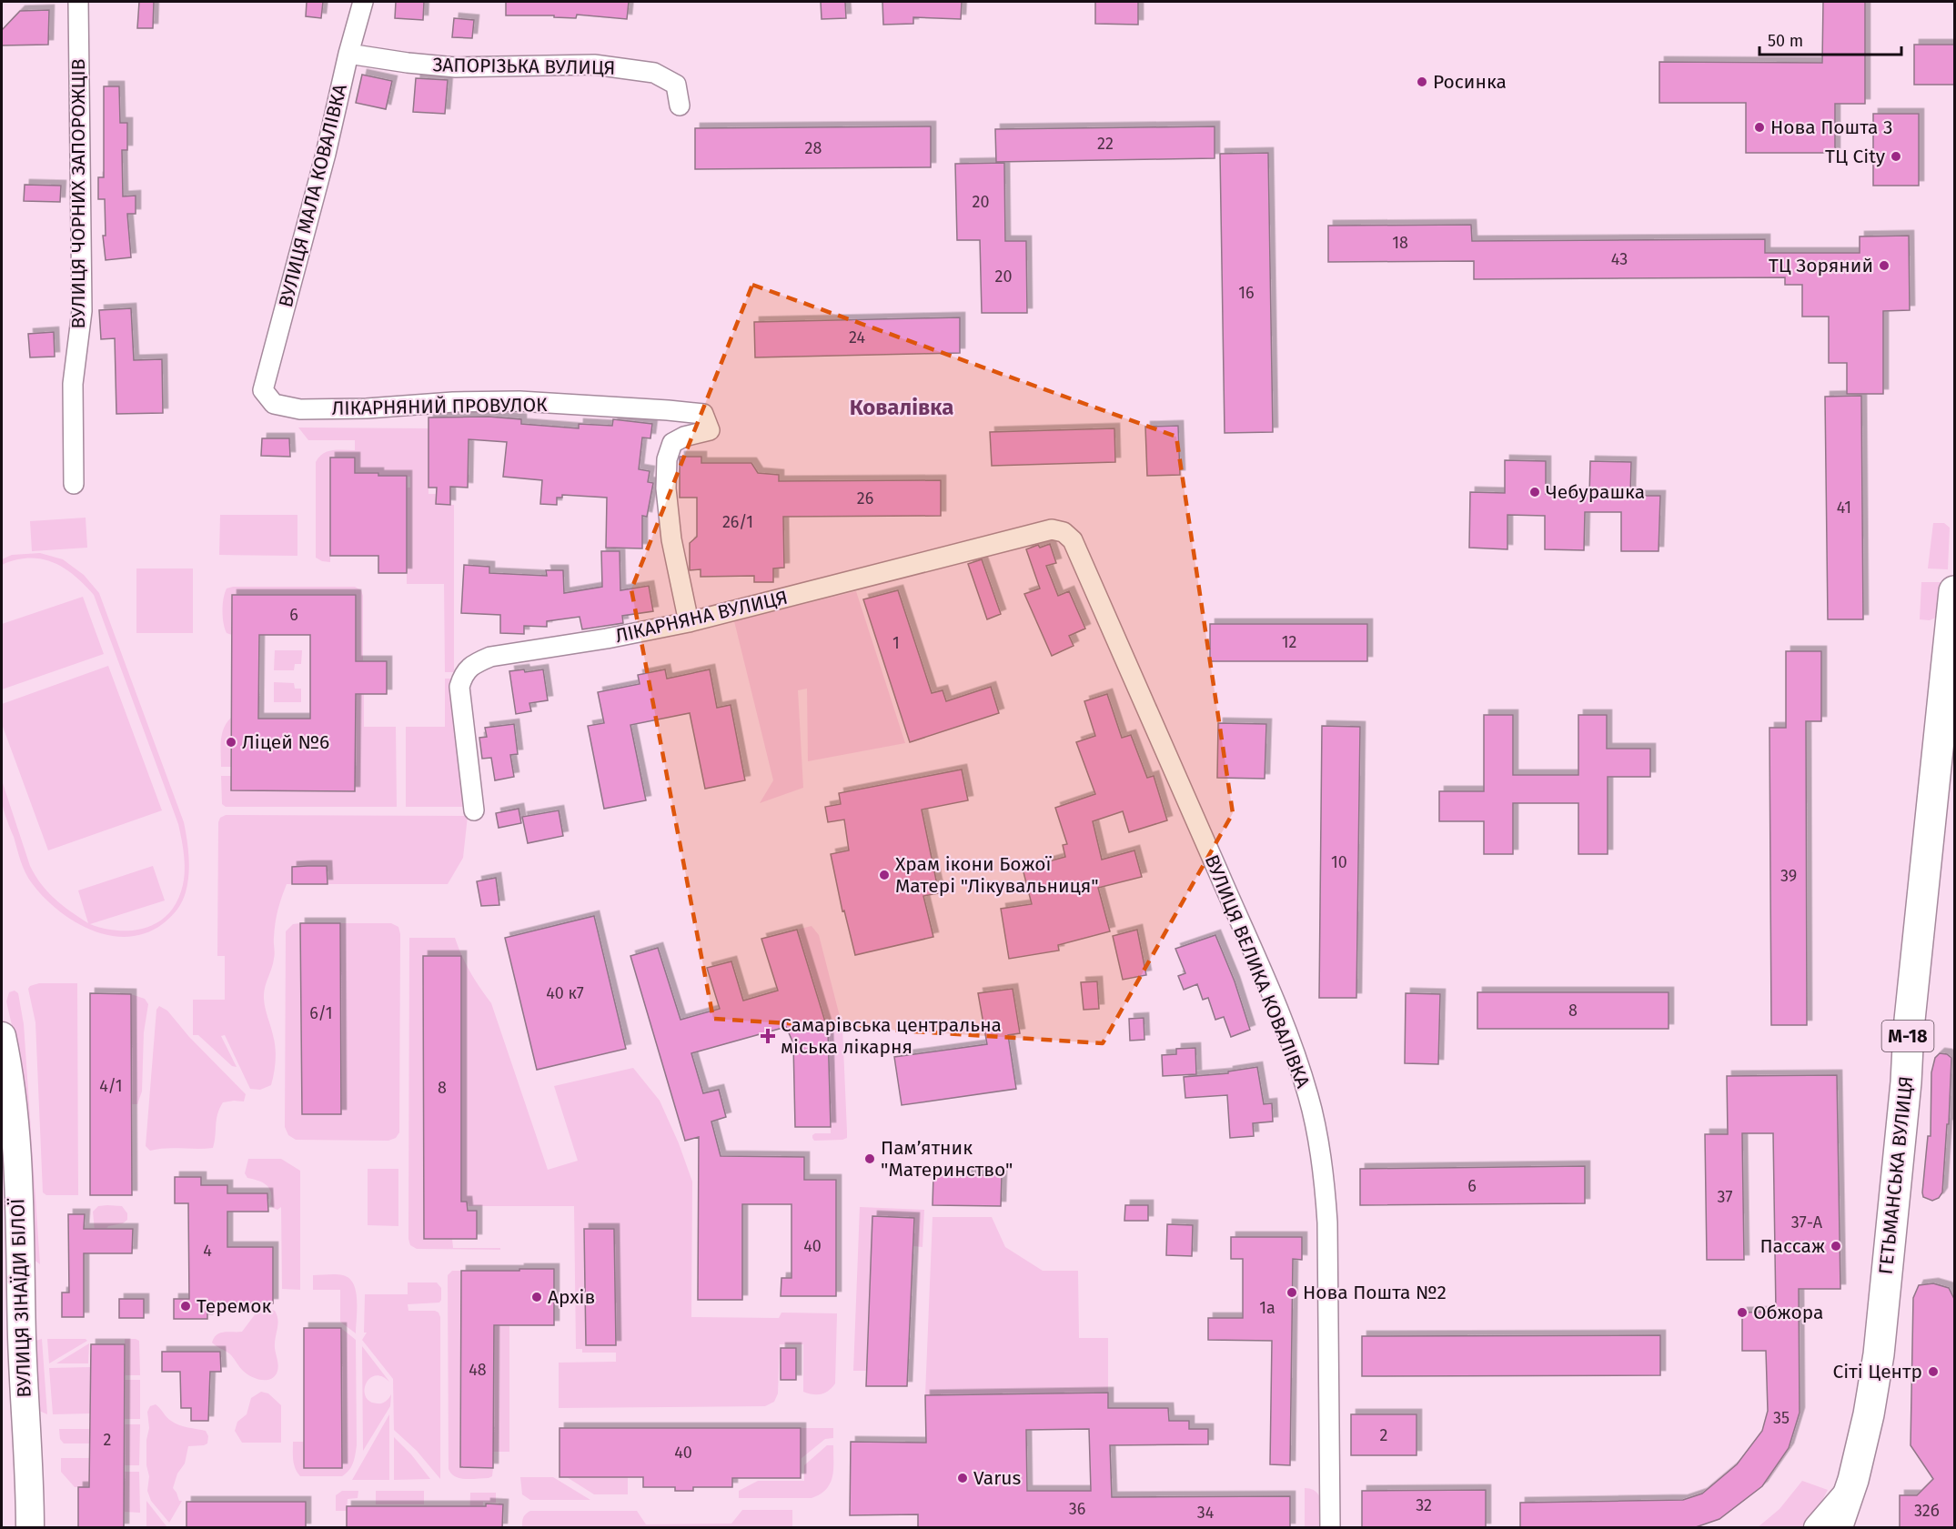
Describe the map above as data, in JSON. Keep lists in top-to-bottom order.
{
  "streets": {
    "highway": ["М-18", "ГЕТЬМАНСЬКА ВУЛИЦЯ"],
    "street": [
      "ЗАПОРІЗЬКА ВУЛИЦЯ",
      "ВУЛИЦЯ ЧОРНИХ ЗАПОРОЖЦІВ",
      "ВУЛИЦЯ МАЛА КОВАЛІВКА",
      "ЛІКАРНЯНИЙ ПРОВУЛОК",
      "ЛІКАРНЯНА ВУЛИЦЯ",
      "ВУЛИЦЯ ВЕЛИКА КОВАЛІВКА",
      "ВУЛИЦЯ ЗІНАЇДИ БІЛОЇ"
    ]
  },
  "crossings": [
    ["ЗАПОРІЗЬКА ВУЛИЦЯ", "ВУЛИЦЯ МАЛА КОВАЛІВКА"],
    ["ВУЛИЦЯ МАЛА КОВАЛІВКА", "ЛІКАРНЯНИЙ ПРОВУЛОК"],
    ["ЛІКАРНЯНИЙ ПРОВУЛОК", "ЛІКАРНЯНА ВУЛИЦЯ"],
    ["ЛІКАРНЯНА ВУЛИЦЯ", "ВУЛИЦЯ ВЕЛИКА КОВАЛІВКА"]
  ],
  "districts": ["Ковалівка"],
  "places": {
    "other": [
      "Росинка",
      "Нова Пошта 3",
      "ТЦ City",
      "ТЦ Зоряний",
      "Чебурашка",
      "Ліцей №6",
      "Храм ікони Божої Матері \"Лікувальниця\"",
      "Пам’ятник \"Материнство\"",
      "Пассаж",
      "Нова Пошта №2",
      "Архів",
      "Теремок",
      "Обжора",
      "Сіті Центр",
      "Varus"
    ],
    "health": ["Самарівська центральна міська лікарня"]
  },
  "house_numbers": [
    "22",
    "28",
    "20",
    "18",
    "43",
    "20",
    "16",
    "24",
    "26",
    "41",
    "26/1",
    "6",
    "12",
    "1",
    "10",
    "39",
    "40 к7",
    "8",
    "6/1",
    "4/1",
    "8",
    "6",
    "37",
    "37-А",
    "40",
    "4",
    "1а",
    "48",
    "35",
    "2",
    "2",
    "40",
    "32",
    "36",
    "32б",
    "34"
  ],
  "scale_bar": "50 m"
}
